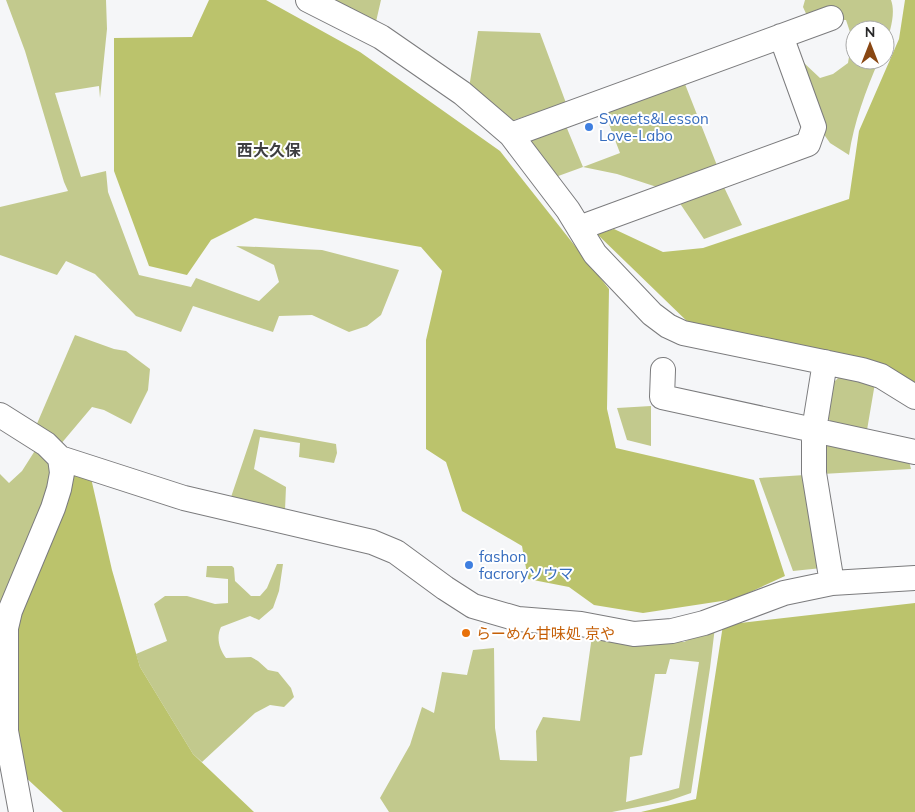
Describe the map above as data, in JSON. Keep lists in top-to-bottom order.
{
  "districts": ["西大久保"],
  "places": ["Sweets&Lesson Love-Labo", "fashon facroryソウマ", "らーめん甘味処 京や"],
  "north": "top"
}
